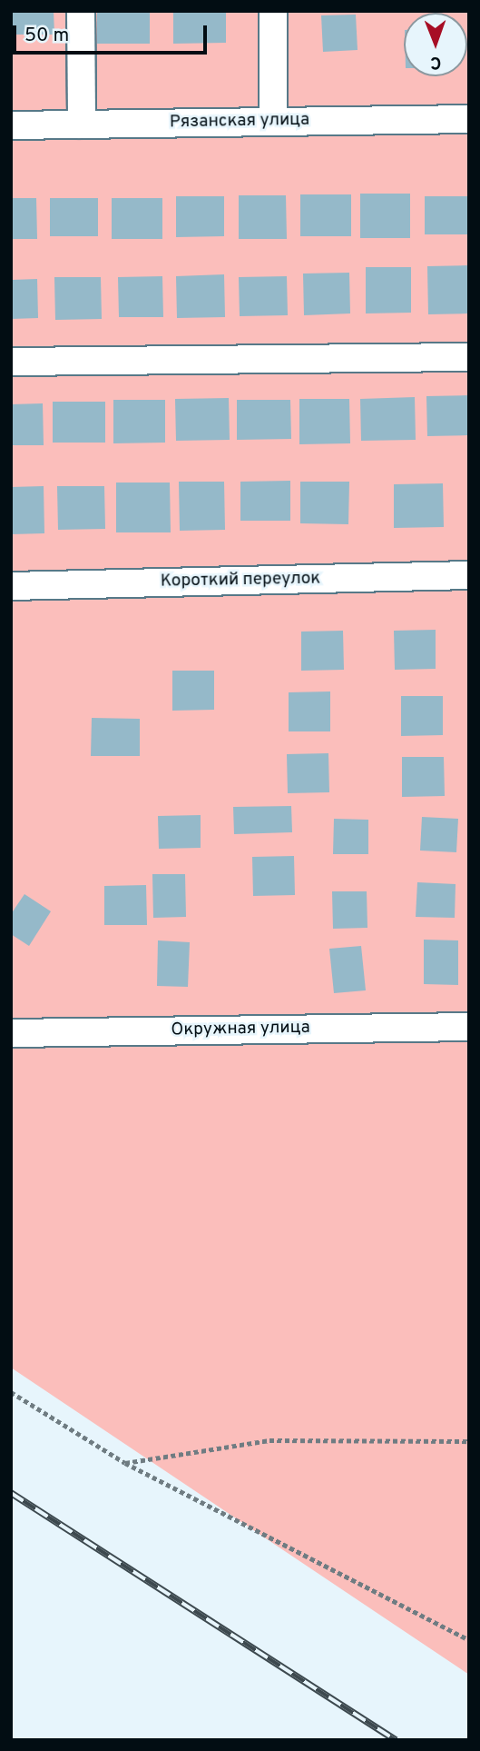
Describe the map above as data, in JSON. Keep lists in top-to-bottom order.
{
  "streets": {
    "street": ["Рязанская улица", "Короткий переулок", "Окружная улица"]
  },
  "scale_bar": "50 m",
  "north": "bottom"
}
